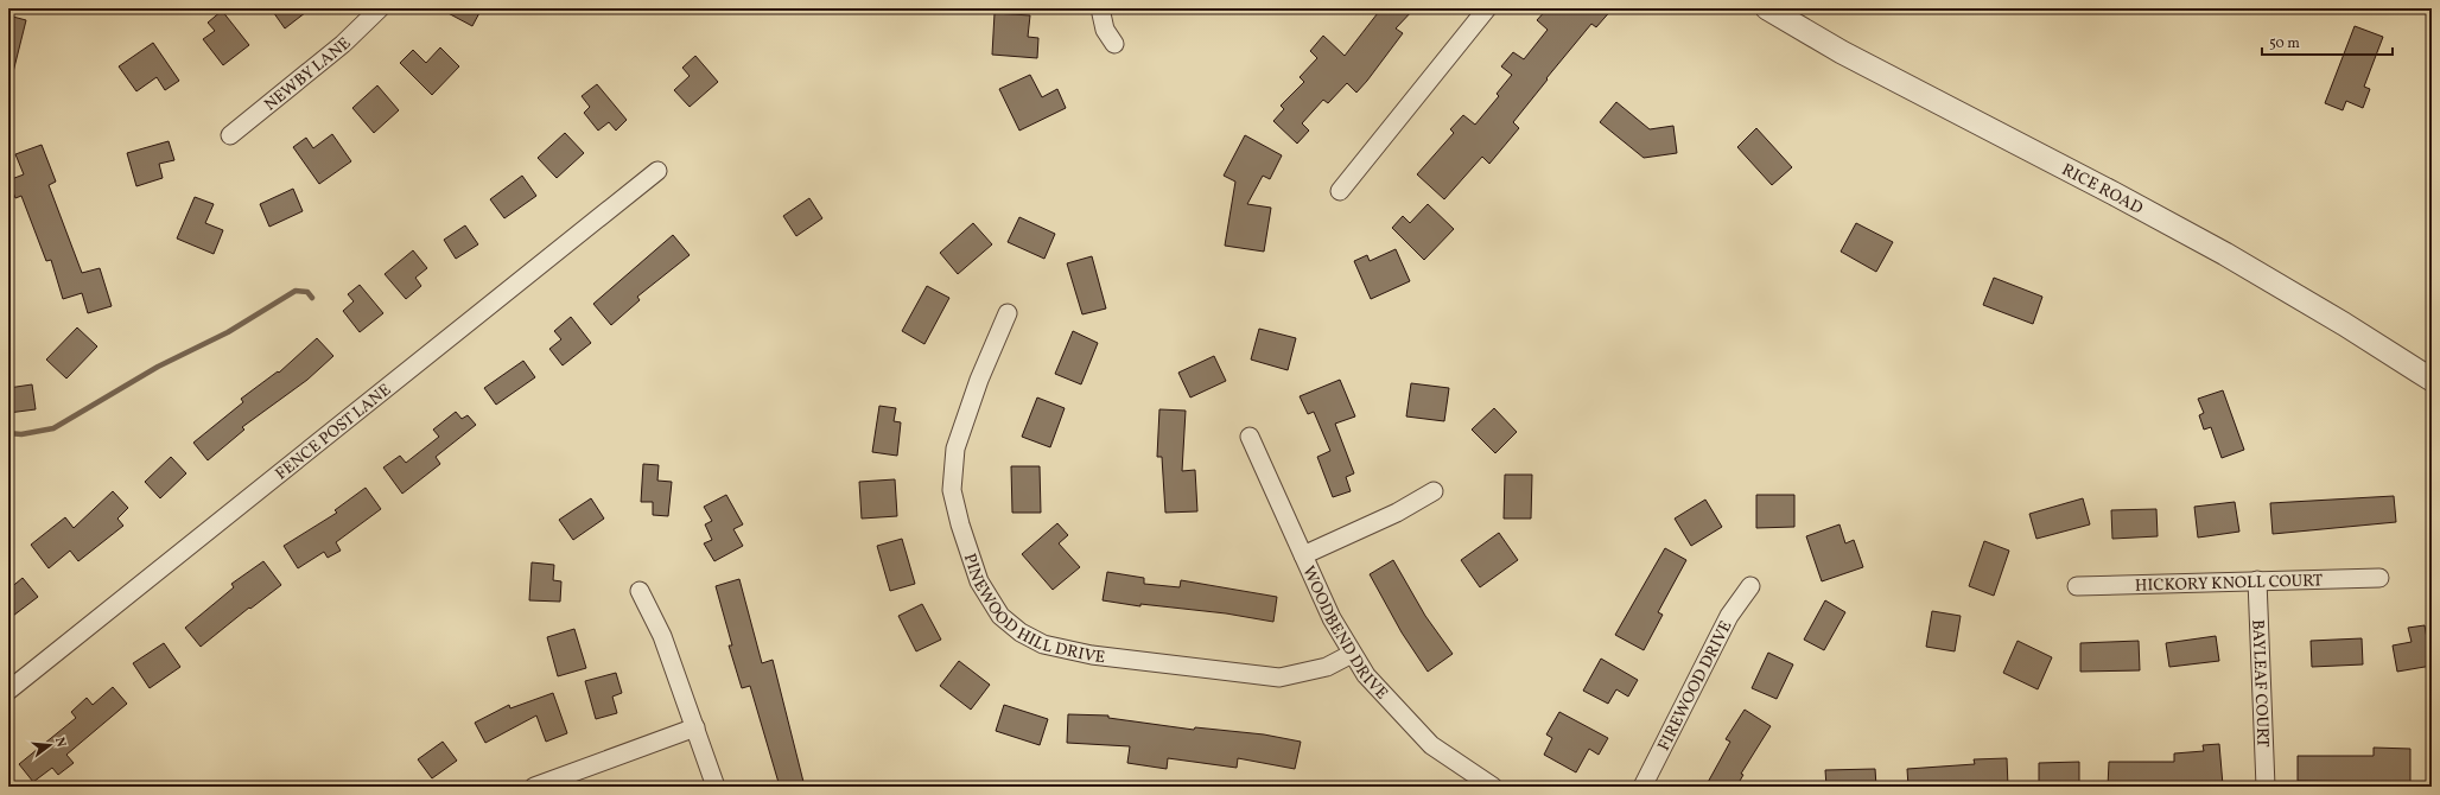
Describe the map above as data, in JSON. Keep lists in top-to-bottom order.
{
  "streets": {
    "street": [
      "NEWBY LANE",
      "RICE ROAD",
      "FENCE POST LANE",
      "HICKORY KNOLL COURT",
      "PINEWOOD HILL DRIVE",
      "WOODBEND DRIVE",
      "BAYLEAF COURT",
      "FIREWOOD DRIVE"
    ]
  },
  "crossings": [
    ["HICKORY KNOLL COURT", "BAYLEAF COURT"],
    ["PINEWOOD HILL DRIVE", "WOODBEND DRIVE"]
  ],
  "scale_bar": "50 m",
  "north": "right"
}
